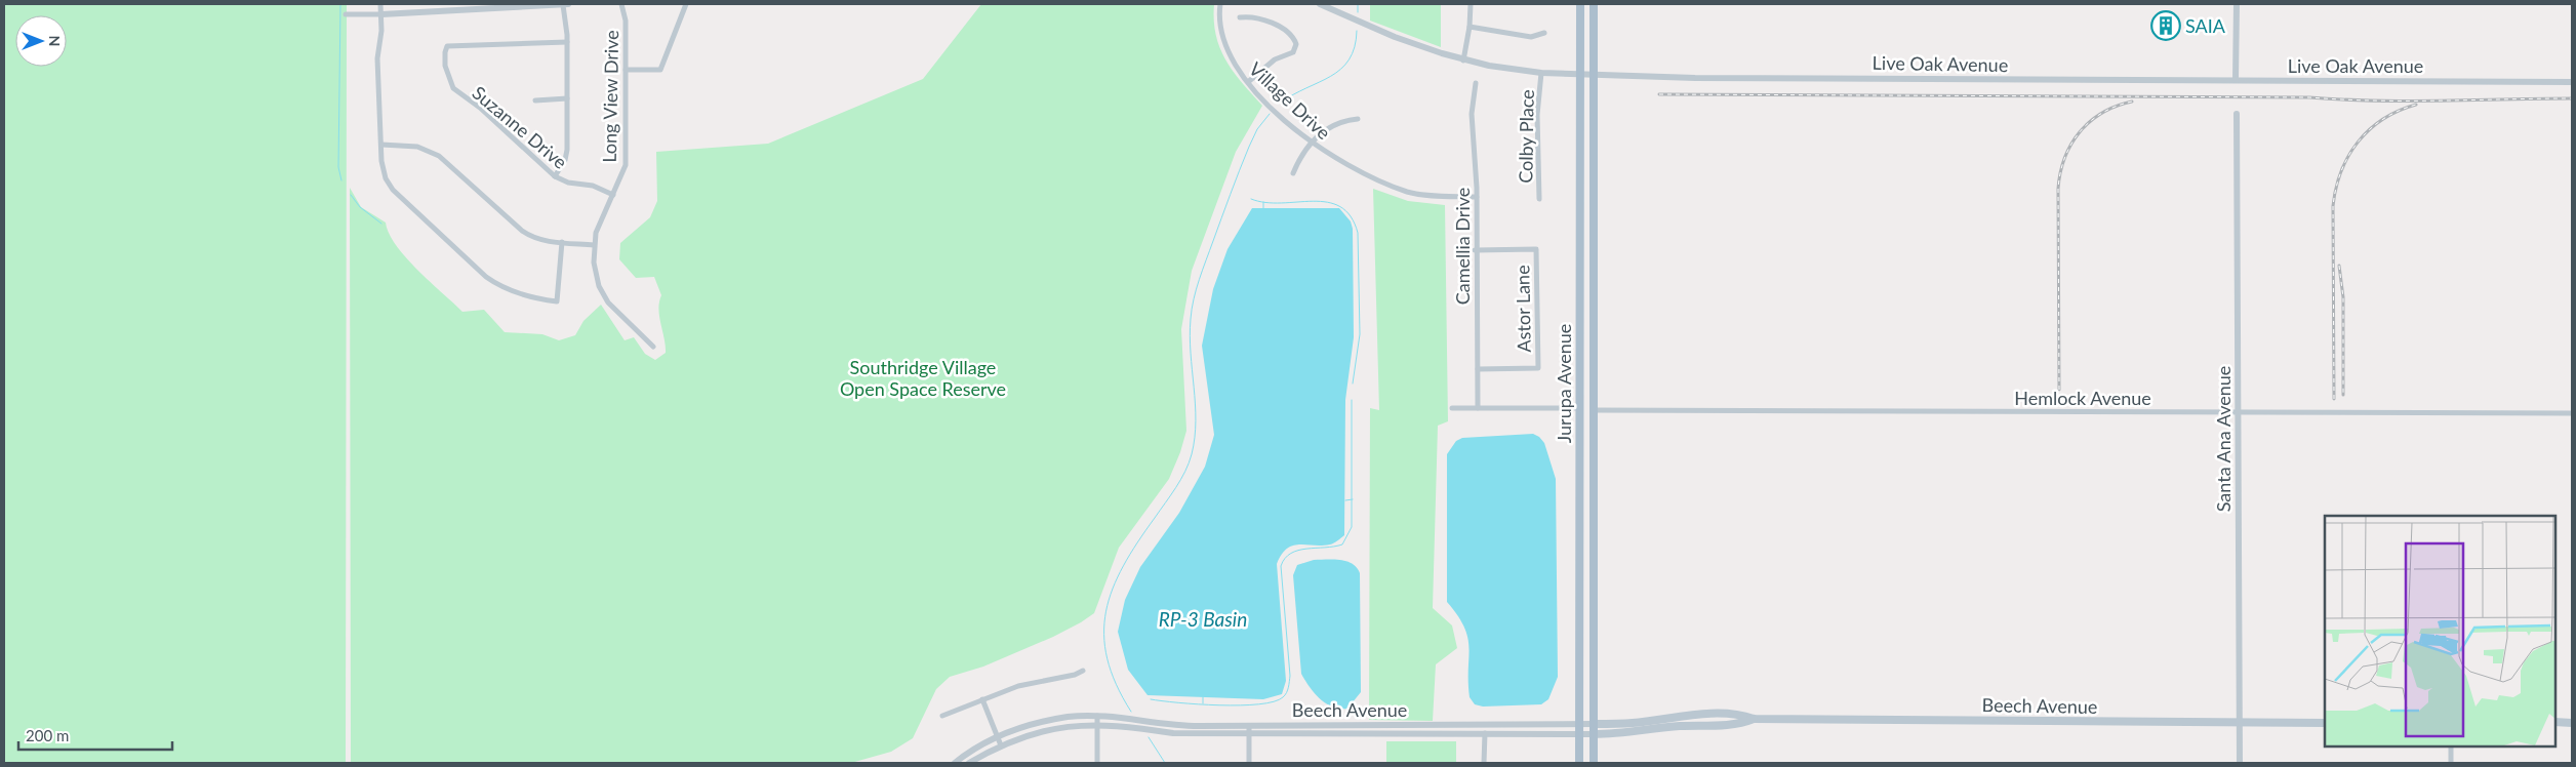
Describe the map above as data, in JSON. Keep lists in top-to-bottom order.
{
  "streets": {
    "main road": ["Jurupa Avenue", "Beech Avenue"],
    "street": [
      "Live Oak Avenue",
      "Long View Drive",
      "Village Drive",
      "Suzanne Drive",
      "Colby Place",
      "Camellia Drive",
      "Astor Lane",
      "Hemlock Avenue",
      "Santa Ana Avenue"
    ]
  },
  "crossings": [
    ["Live Oak Avenue", "Colby Place"],
    ["Live Oak Avenue", "Jurupa Avenue"],
    ["Long View Drive", "Suzanne Drive"],
    ["Village Drive", "Camellia Drive"],
    ["Camellia Drive", "Astor Lane"],
    ["Jurupa Avenue", "Hemlock Avenue"],
    ["Jurupa Avenue", "Beech Avenue"],
    ["Hemlock Avenue", "Santa Ana Avenue"],
    ["Santa Ana Avenue", "Beech Avenue"]
  ],
  "water": ["RP-3 Basin"],
  "parks": ["Southridge Village Open Space Reserve"],
  "places": {
    "building": ["SAIA"]
  },
  "scale_bar": "200 m",
  "north": "right"
}
